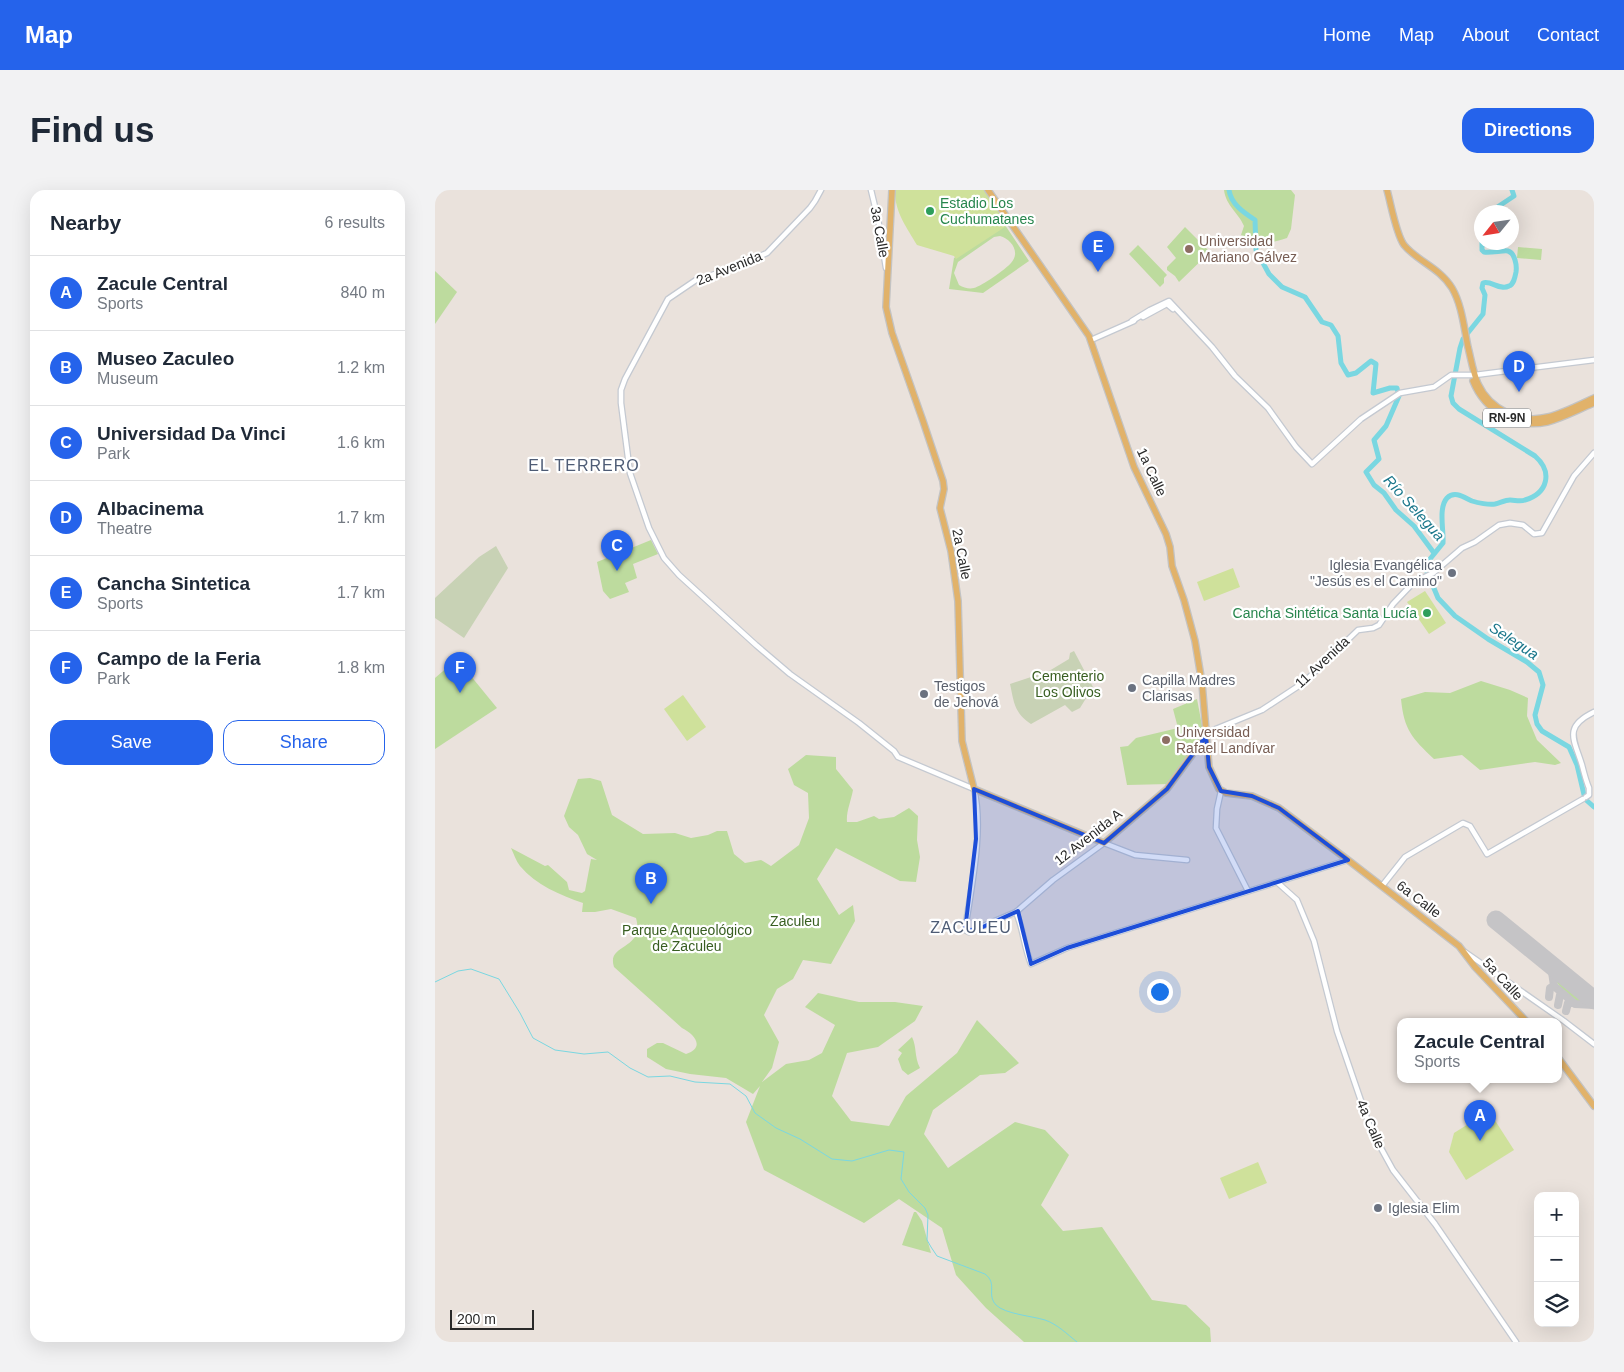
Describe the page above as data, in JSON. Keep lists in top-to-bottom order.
{
  "streets": {
    "main road": [
      "RN-9N",
      "1a Calle",
      "2a Calle",
      "12 Avenida A",
      "6a Calle",
      "5a Calle"
    ],
    "street": [
      "3a Calle",
      "2a Avenida",
      "11 Avenida",
      "4a Calle"
    ]
  },
  "crossings": [
    ["3a Calle", "2a Calle"],
    ["2a Avenida", "2a Calle"],
    ["1a Calle", "11 Avenida"],
    ["1a Calle", "12 Avenida A"],
    ["1a Calle", "6a Calle"],
    ["2a Calle", "12 Avenida A"],
    ["11 Avenida", "12 Avenida A"],
    ["6a Calle", "5a Calle"]
  ],
  "districts": ["EL TERRERO", "ZACULEU"],
  "water": ["Río Selegua", "Selegua"],
  "parks": ["Cementerio Los Olivos", "Zaculeu", "Parque Arqueológico de Zaculeu"],
  "places": [
    "Estadio Los Cuchumatanes",
    "Universidad Mariano Gálvez",
    "Iglesia Evangélica \"Jesús es el Camino\"",
    "Cancha Sintética Santa Lucía",
    "Capilla Madres Clarisas",
    "Testigos de Jehová",
    "Universidad Rafael Landívar",
    "Iglesia Elim"
  ],
  "scale_bar": "200 m",
  "north": "bottom left",
  "page": {
    "header": "Map",
    "nav": [
      "Home",
      "Map",
      "About",
      "Contact"
    ],
    "buttons": [
      "Directions",
      ["Save", "Share"]
    ],
    "title": "Find us",
    "heading": ["Nearby", "6 results"],
    "pins": [
      "E",
      "D",
      "C",
      "F",
      "B",
      "A"
    ],
    "list": [
      {
        "mark": "A",
        "name": "Zacule Central",
        "note": "Sports",
        "value": "840 m"
      },
      {
        "mark": "B",
        "name": "Museo Zaculeo",
        "note": "Museum",
        "value": "1.2 km"
      },
      {
        "mark": "C",
        "name": "Universidad Da Vinci",
        "note": "Park",
        "value": "1.6 km"
      },
      {
        "mark": "D",
        "name": "Albacinema",
        "note": "Theatre",
        "value": "1.7 km"
      },
      {
        "mark": "E",
        "name": "Cancha Sintetica",
        "note": "Sports",
        "value": "1.7 km"
      },
      {
        "mark": "F",
        "name": "Campo de la Feria",
        "note": "Park",
        "value": "1.8 km"
      }
    ],
    "popup": ["Zacule Central", "Sports"],
    "map_buttons": ["+", "−"],
    "scale": "200 m"
  }
}
